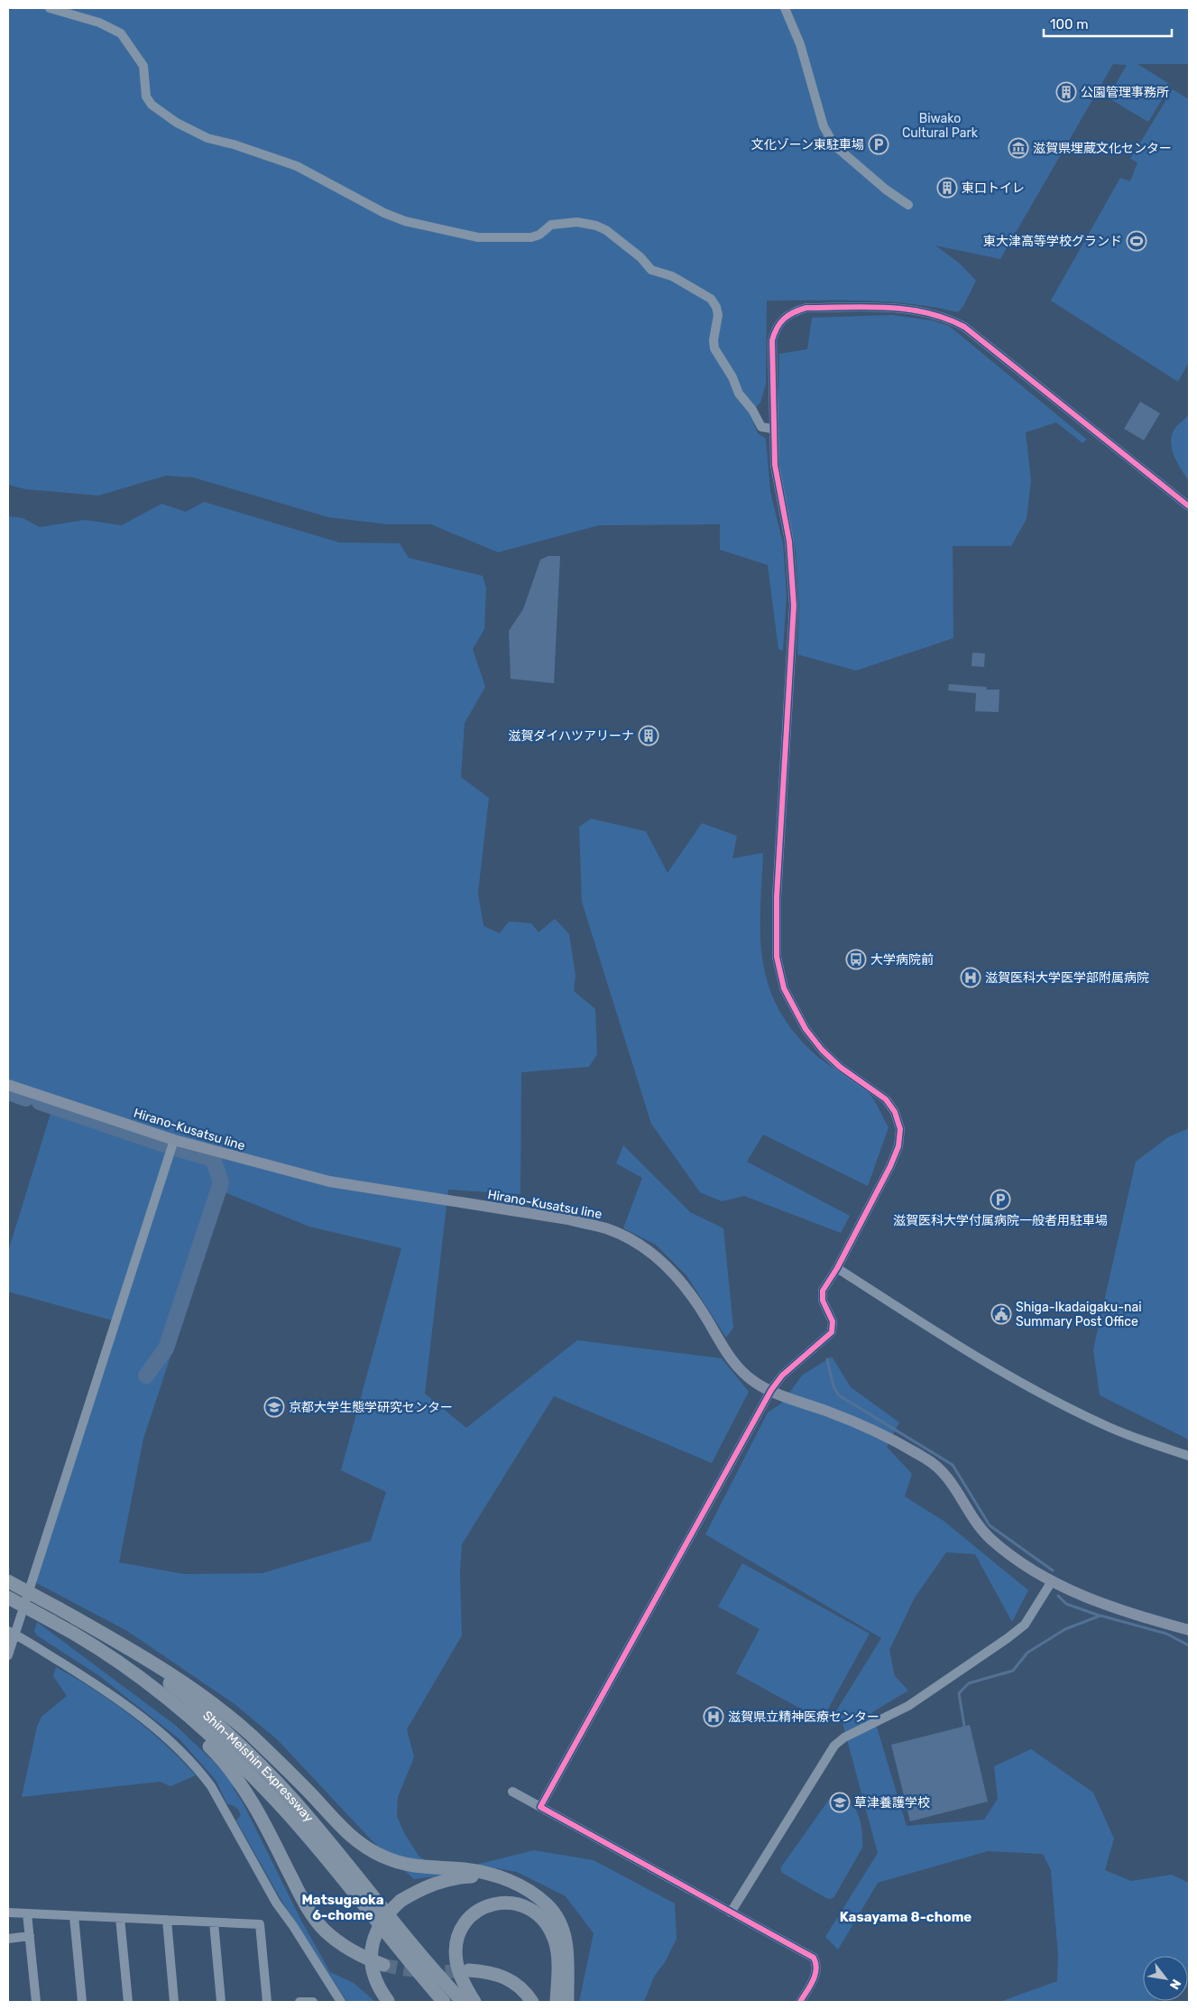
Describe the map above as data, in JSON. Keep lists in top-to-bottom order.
{
  "streets": {
    "highway": ["Shin-Meishin Expressway"],
    "main road": ["Hirano-Kusatsu line"]
  },
  "districts": ["Matsugaoka 6-chome", "Kasayama 8-chome"],
  "parks": ["Biwako Cultural Park"],
  "places": {
    "building": ["公園管理事務所", "東口トイレ", "滋賀ダイハツアリーナ"],
    "parking": ["文化ゾーン東駐車場", "滋賀医科大学付属病院一般者用駐車場"],
    "museum": ["滋賀県埋蔵文化センター"],
    "sports": ["東大津高等学校グランド"],
    "bus stop": ["大学病院前"],
    "hospital": ["滋賀医科大学医学部附属病院", "滋賀県立精神医療センター"],
    "public building": ["Shiga-Ikadaigaku-nai Summary Post Office"],
    "school or university": ["京都大学生態学研究センター", "草津養護学校"]
  },
  "scale_bar": "100 m",
  "north": "bottom right"
}
